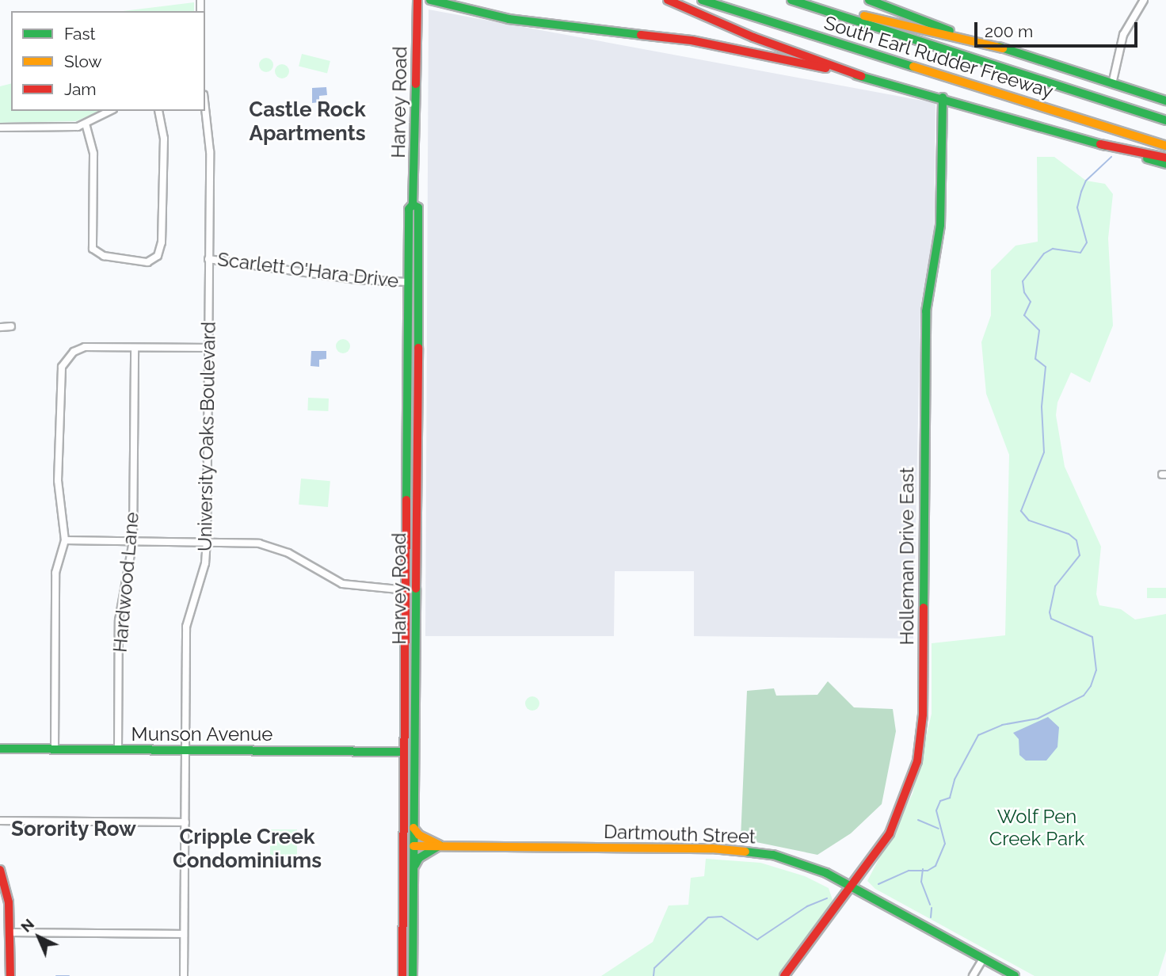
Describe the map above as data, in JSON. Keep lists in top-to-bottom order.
{
  "streets": {
    "main road": [
      "South Earl Rudder Freeway",
      "Harvey Road",
      "Holleman Drive East",
      "Munson Avenue",
      "Dartmouth Street"
    ],
    "street": ["Scarlett O'Hara Drive", "University Oaks Boulevard", "Hardwood Lane"]
  },
  "crossings": [
    ["Harvey Road", "Scarlett O'Hara Drive"],
    ["Harvey Road", "Munson Avenue"],
    ["Harvey Road", "Dartmouth Street"],
    ["Scarlett O'Hara Drive", "University Oaks Boulevard"],
    ["University Oaks Boulevard", "Munson Avenue"],
    ["Holleman Drive East", "Dartmouth Street"],
    ["Hardwood Lane", "Munson Avenue"]
  ],
  "districts": ["Castle Rock Apartments", "Sorority Row", "Cripple Creek Condominiums"],
  "parks": ["Wolf Pen Creek Park"],
  "legend": ["Fast", "Slow", "Jam"],
  "scale_bar": "200 m",
  "north": "top left"
}
